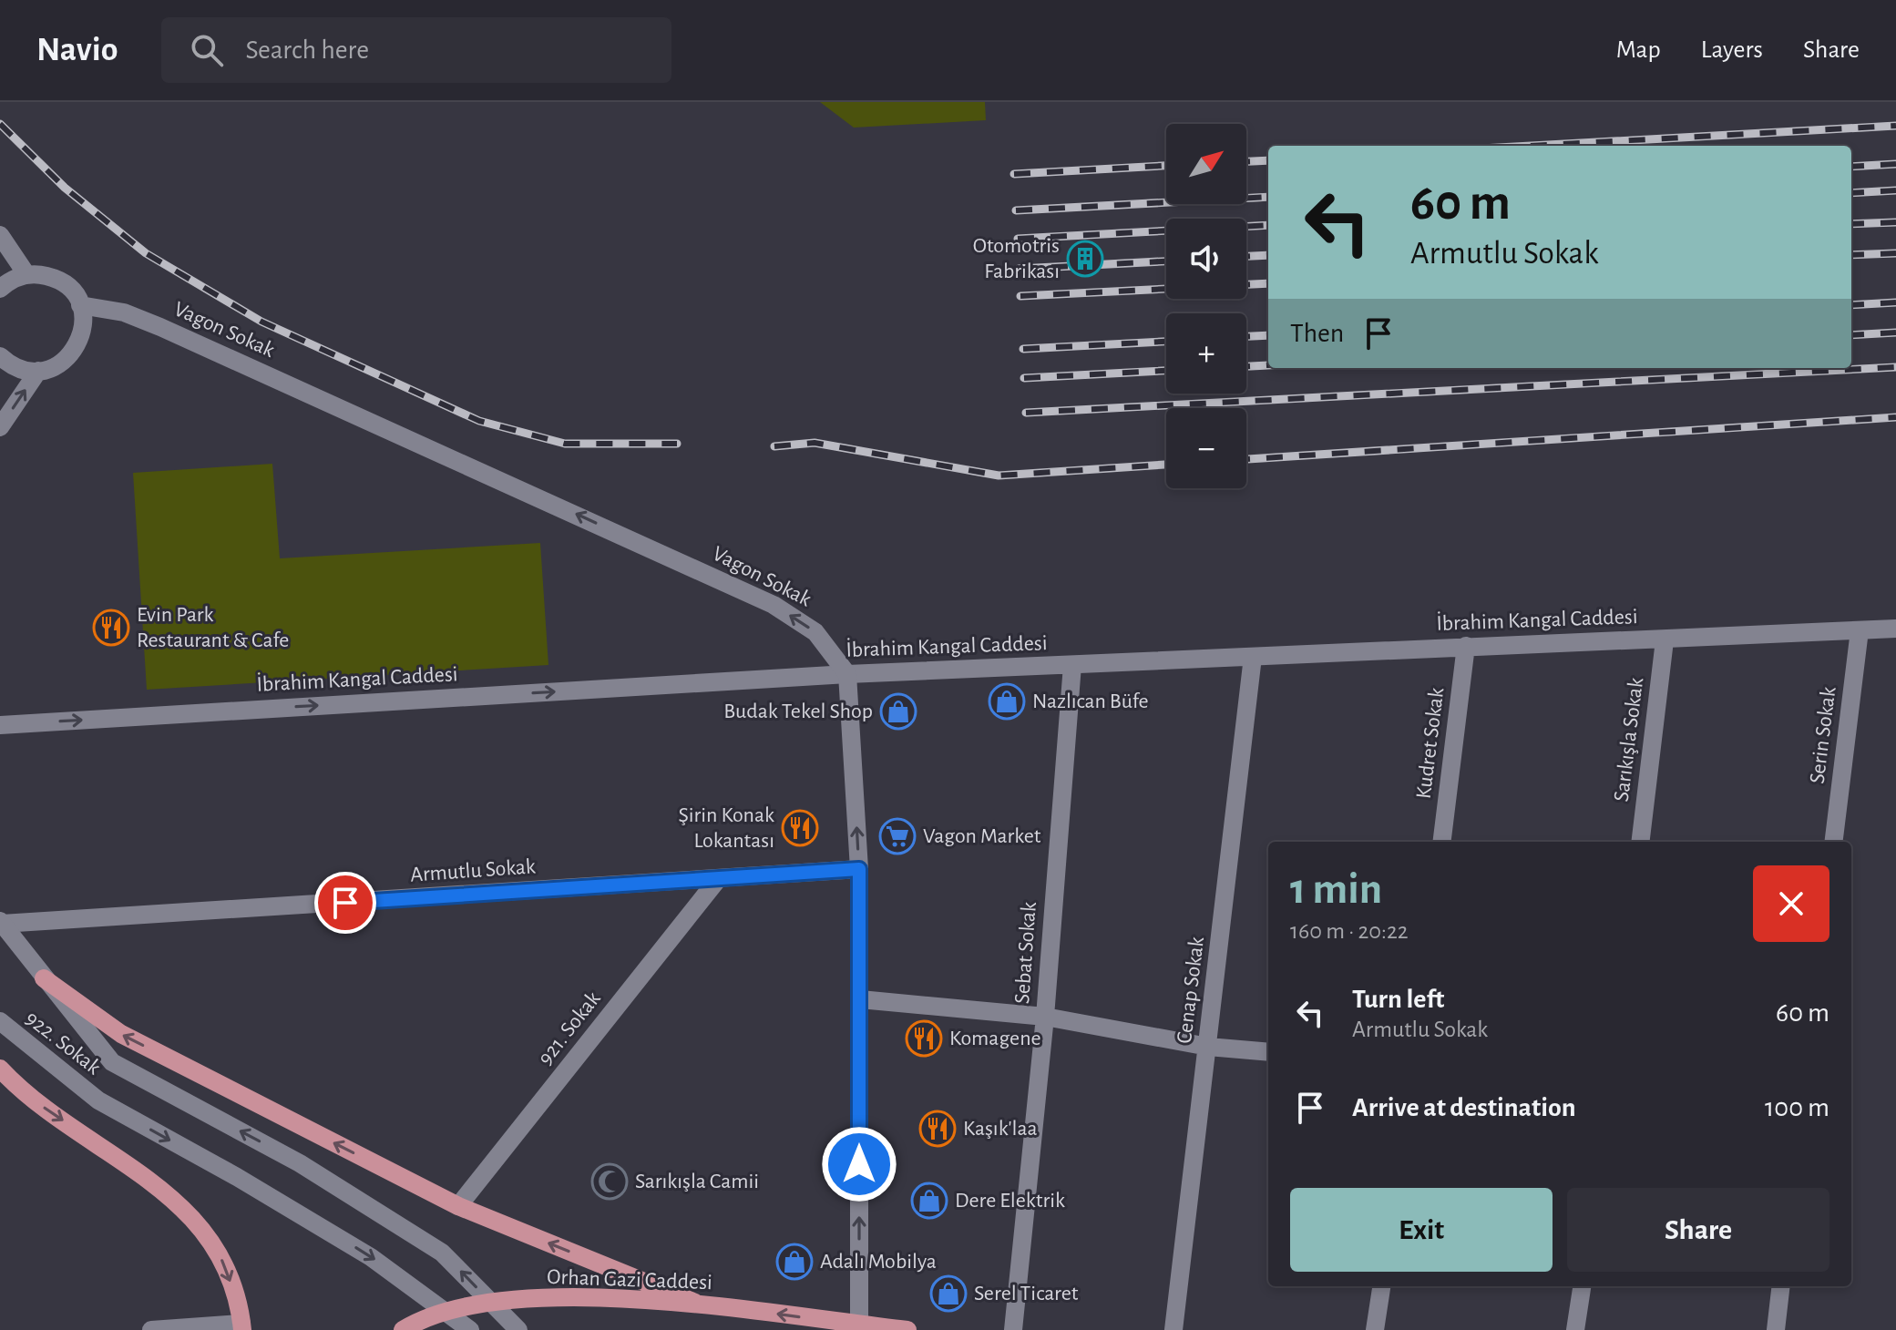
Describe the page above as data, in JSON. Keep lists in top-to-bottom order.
{
  "streets": {
    "main road": ["Orhan Gazi Caddesi"],
    "street": [
      "Vagon Sokak",
      "İbrahim Kangal Caddesi",
      "Serin Sokak",
      "Sarıkışla Sokak",
      "Kudret Sokak",
      "Armutlu Sokak",
      "Sebat Sokak",
      "Cenap Sokak",
      "921. Sokak",
      "922. Sokak"
    ]
  },
  "crossings": [
    ["Vagon Sokak", "İbrahim Kangal Caddesi"],
    ["İbrahim Kangal Caddesi", "Serin Sokak"],
    ["İbrahim Kangal Caddesi", "Sarıkışla Sokak"],
    ["İbrahim Kangal Caddesi", "Kudret Sokak"],
    ["İbrahim Kangal Caddesi", "Sebat Sokak"],
    ["İbrahim Kangal Caddesi", "Cenap Sokak"],
    ["Armutlu Sokak", "921. Sokak"]
  ],
  "one_way": ["Vagon Sokak", "İbrahim Kangal Caddesi"],
  "places": {
    "building": ["Otomotris Fabrikası"],
    "restaurant": [
      "Evin Park Restaurant & Cafe",
      "Şirin Konak Lokantası",
      "Komagene",
      "Kaşık'laa"
    ],
    "shop": [
      "Nazlıcan Büfe",
      "Budak Tekel Shop",
      "Dere Elektrik",
      "Adalı Mobilya",
      "Serel Ticaret"
    ],
    "supermarket": ["Vagon Market"],
    "mosque": ["Sarıkışla Camii"]
  },
  "north": "top right",
  "page": {
    "header": "Navio",
    "search": "Search here",
    "nav": ["Map", "Layers", "Share"],
    "map_buttons": ["+", "−"],
    "turn": ["60 m", "Armutlu Sokak"],
    "then": "Then",
    "heading": ["1 min", "160 m · 20:22"],
    "list": [
      {
        "name": "Turn left",
        "note": "Armutlu Sokak",
        "value": "60 m"
      },
      {
        "name": "Arrive at destination",
        "value": "100 m"
      }
    ],
    "buttons": ["Exit", "Share"]
  }
}
